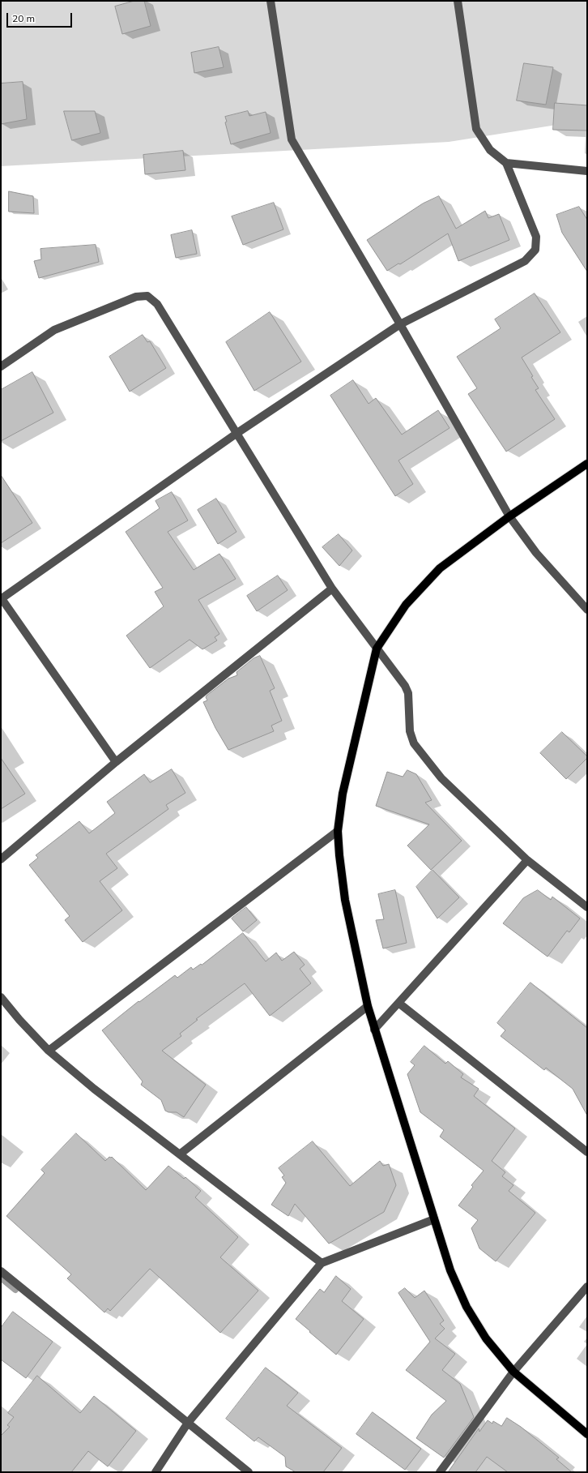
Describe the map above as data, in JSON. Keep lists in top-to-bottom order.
{
  "scale_bar": "20 m"
}
